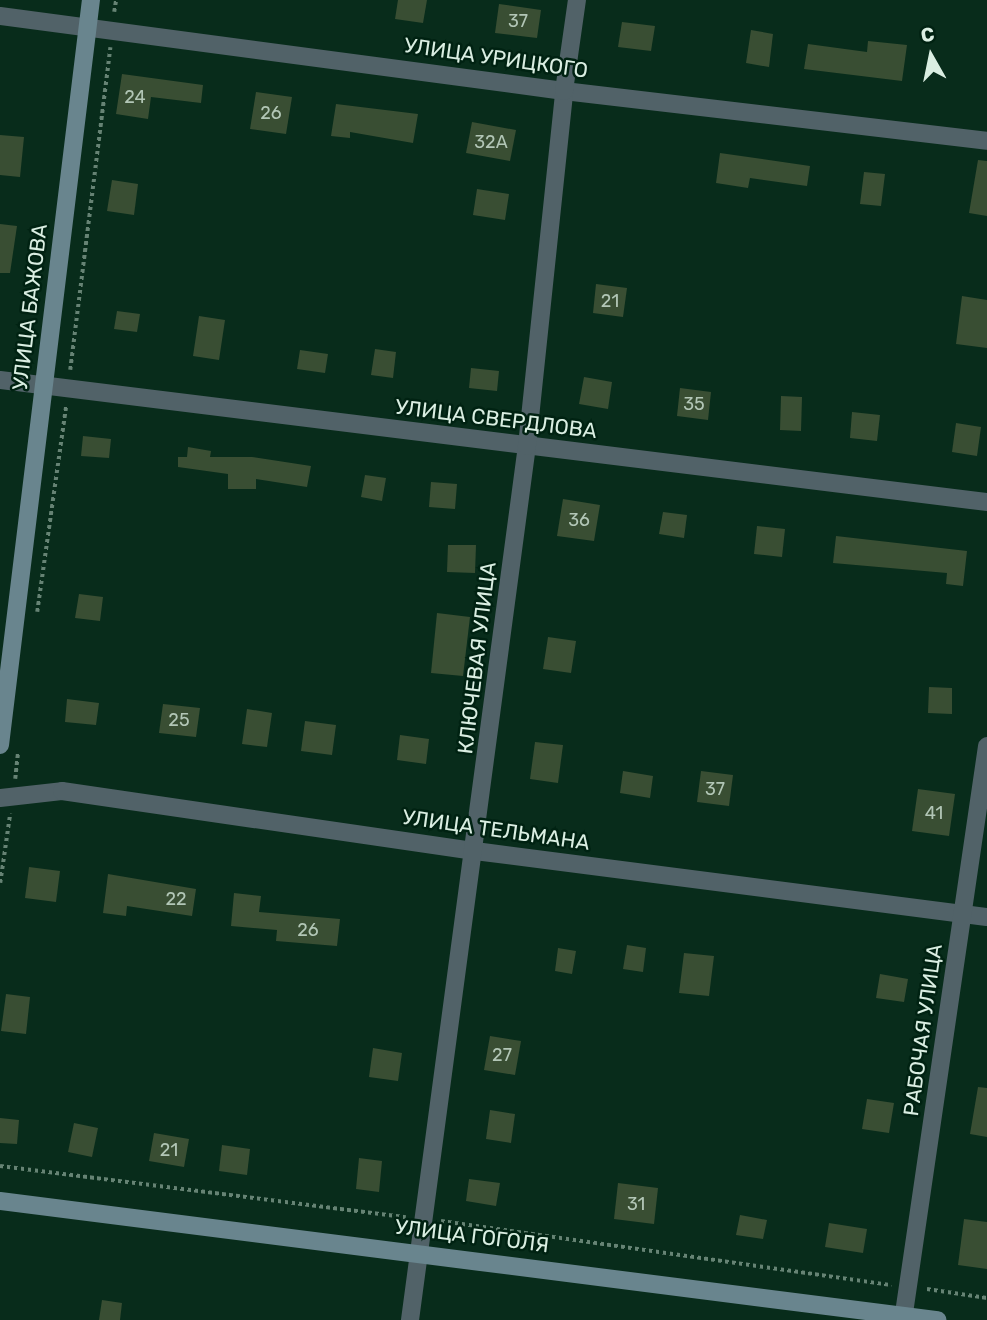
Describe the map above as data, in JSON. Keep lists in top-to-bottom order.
{
  "streets": {
    "street": [
      "УЛИЦА УРИЦКОГО",
      "УЛИЦА БАЖОВА",
      "УЛИЦА СВЕРДЛОВА",
      "КЛЮЧЕВАЯ УЛИЦА",
      "УЛИЦА ТЕЛЬМАНА",
      "РАБОЧАЯ УЛИЦА",
      "УЛИЦА ГОГОЛЯ"
    ]
  },
  "crossings": [
    ["УЛИЦА УРИЦКОГО", "УЛИЦА БАЖОВА"],
    ["УЛИЦА УРИЦКОГО", "КЛЮЧЕВАЯ УЛИЦА"],
    ["УЛИЦА БАЖОВА", "УЛИЦА СВЕРДЛОВА"],
    ["УЛИЦА СВЕРДЛОВА", "КЛЮЧЕВАЯ УЛИЦА"],
    ["КЛЮЧЕВАЯ УЛИЦА", "УЛИЦА ТЕЛЬМАНА"],
    ["КЛЮЧЕВАЯ УЛИЦА", "УЛИЦА ГОГОЛЯ"],
    ["УЛИЦА ТЕЛЬМАНА", "РАБОЧАЯ УЛИЦА"],
    ["РАБОЧАЯ УЛИЦА", "УЛИЦА ГОГОЛЯ"]
  ],
  "house_numbers": [
    "37",
    "24",
    "26",
    "32А",
    "21",
    "35",
    "36",
    "25",
    "37",
    "41",
    "22",
    "26",
    "27",
    "21",
    "31"
  ],
  "north": "top"
}
